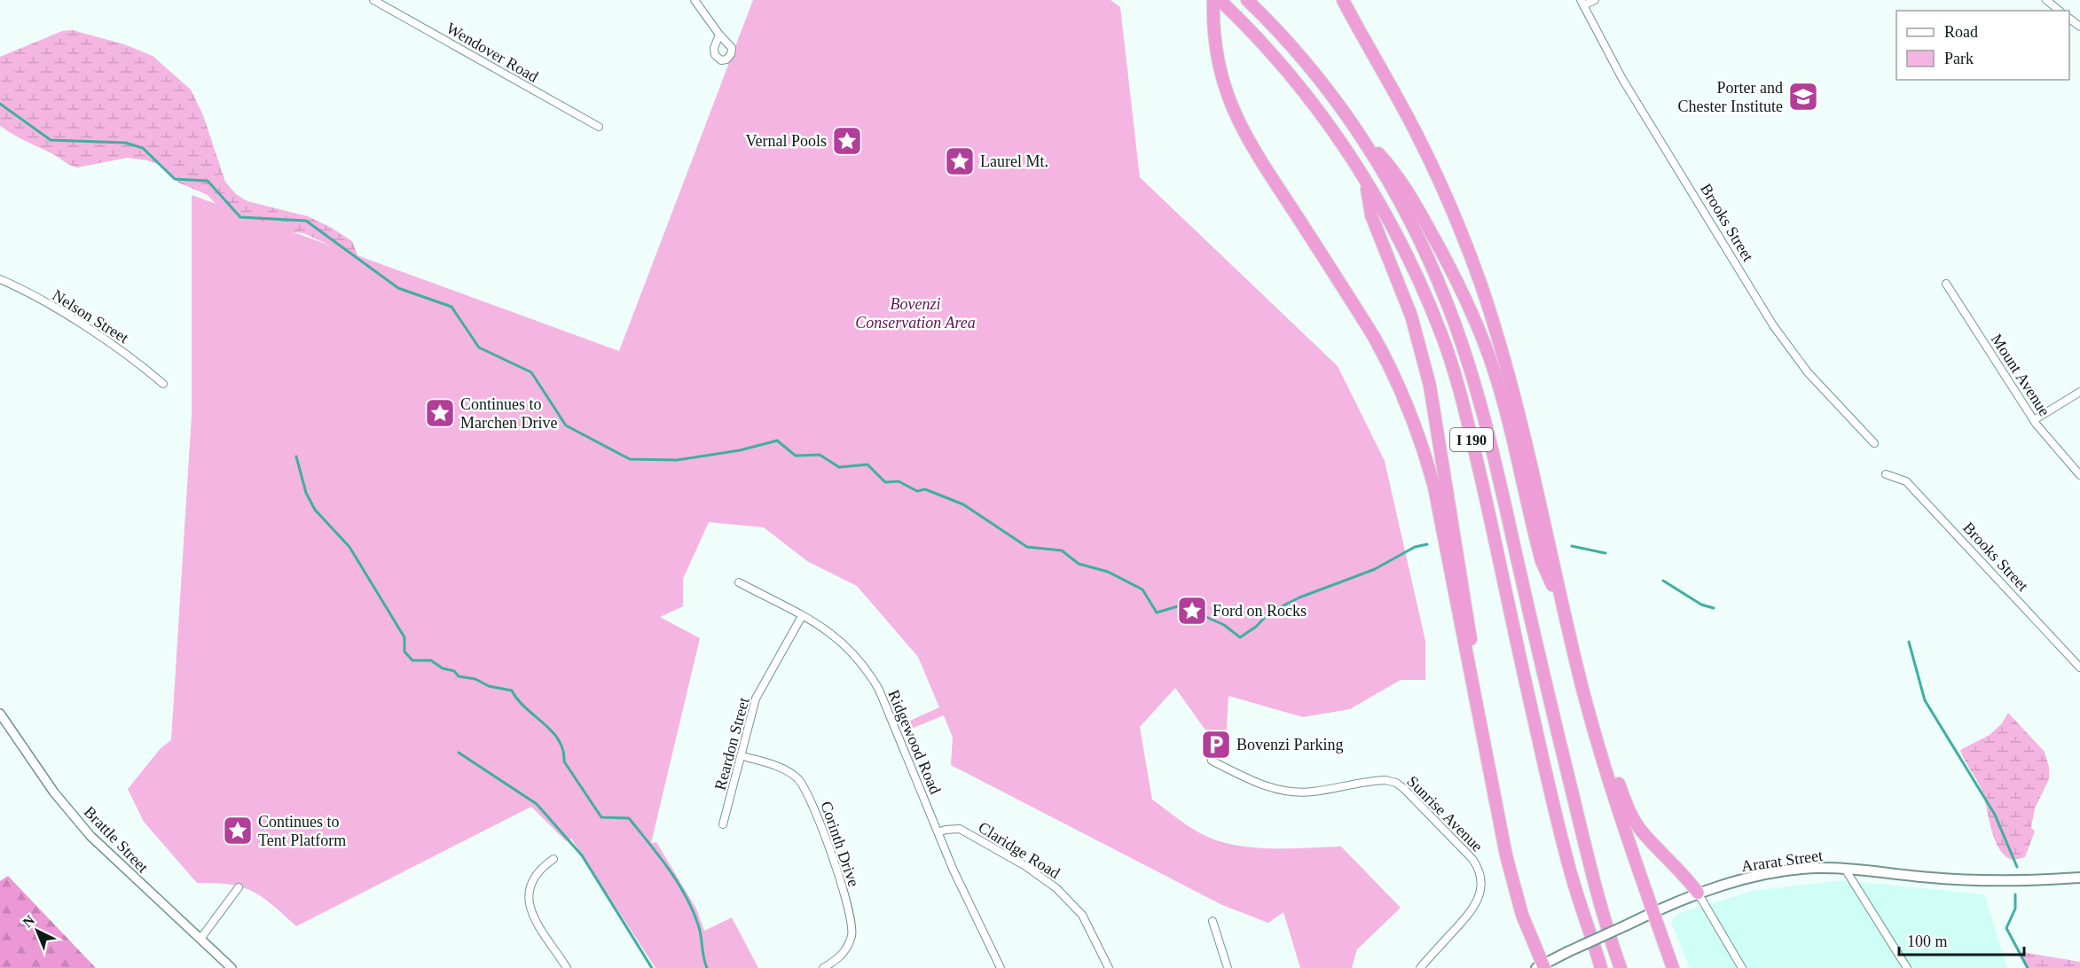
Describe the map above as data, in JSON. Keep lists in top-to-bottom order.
{
  "streets": {
    "highway": ["I 190"],
    "main road": ["Ararat Street"],
    "street": [
      "Wendover Road",
      "Brooks Street",
      "Nelson Street",
      "Mount Avenue",
      "Ridgewood Road",
      "Reardon Street",
      "Sunrise Avenue",
      "Brattle Street",
      "Corinth Drive",
      "Claridge Road"
    ]
  },
  "crossings": [
    ["Ridgewood Road", "Reardon Street"],
    ["Ridgewood Road", "Claridge Road"],
    ["Reardon Street", "Corinth Drive"]
  ],
  "parks": ["Bovenzi Conservation Area"],
  "places": {
    "school or university": ["Porter and Chester Institute"],
    "place": [
      "Vernal Pools",
      "Laurel Mt.",
      "Continues to Marchen Drive",
      "Ford on Rocks",
      "Continues to Tent Platform"
    ],
    "parking": ["Bovenzi Parking"]
  },
  "legend": ["Road", "Park"],
  "scale_bar": "100 m",
  "north": "top left"
}
